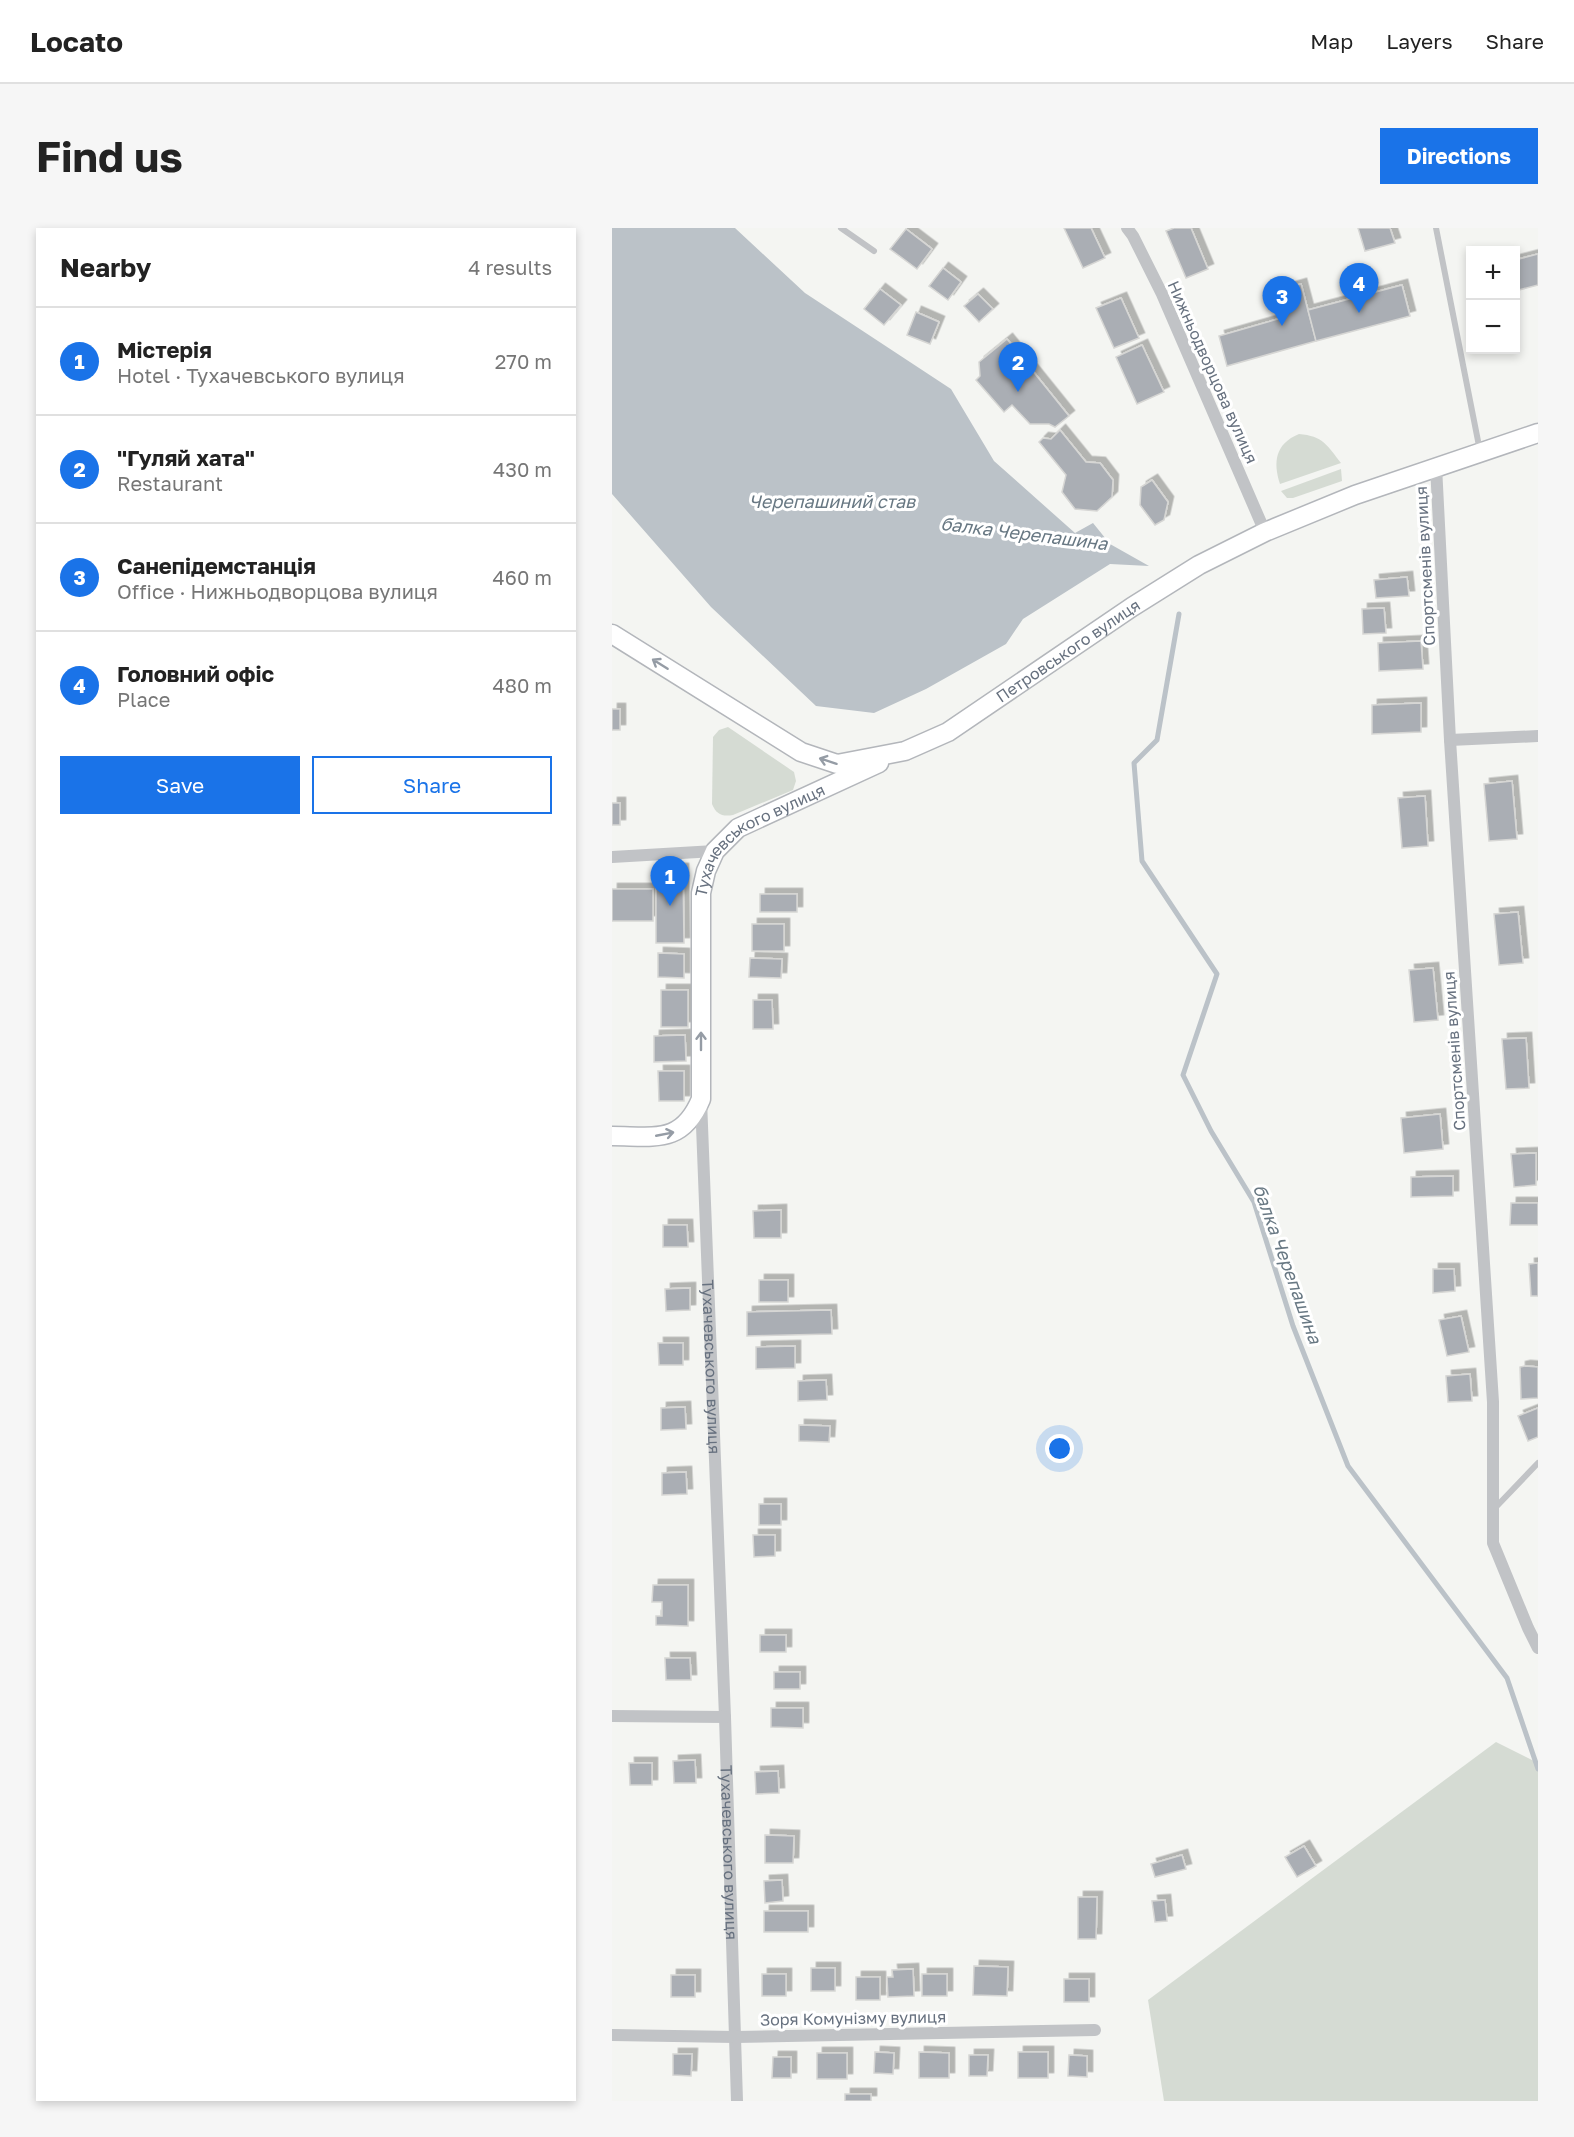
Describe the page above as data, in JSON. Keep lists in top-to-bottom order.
{
  "streets": {
    "main road": ["Петровського вулиця", "Тухачевського вулиця"],
    "street": ["Нижньодворцова вулиця", "Спортсменів вулиця", "Зоря Комунізму вулиця"]
  },
  "crossings": [
    ["Нижньодворцова вулиця", "Петровського вулиця"],
    ["Спортсменів вулиця", "Петровського вулиця"],
    ["Петровського вулиця", "Тухачевського вулиця"],
    ["Тухачевського вулиця", "Зоря Комунізму вулиця"]
  ],
  "water": ["Черепашиний став", "балка Черепашина"],
  "page": {
    "header": "Locato",
    "nav": ["Map", "Layers", "Share"],
    "buttons": [
      "Directions",
      ["Save", "Share"]
    ],
    "title": "Find us",
    "heading": ["Nearby", "4 results"],
    "map_buttons": ["+", "−"],
    "pins": [
      "4",
      "3",
      "2",
      "1"
    ],
    "list": [
      {
        "mark": "1",
        "name": "Містерія",
        "note": "Hotel · Тухачевського вулиця",
        "value": "270 m"
      },
      {
        "mark": "2",
        "name": "\"Гуляй хата\"",
        "note": "Restaurant",
        "value": "430 m"
      },
      {
        "mark": "3",
        "name": "Санепідемстанція",
        "note": "Office · Нижньодворцова вулиця",
        "value": "460 m"
      },
      {
        "mark": "4",
        "name": "Головний офіс",
        "note": "Place",
        "value": "480 m"
      }
    ]
  }
}
